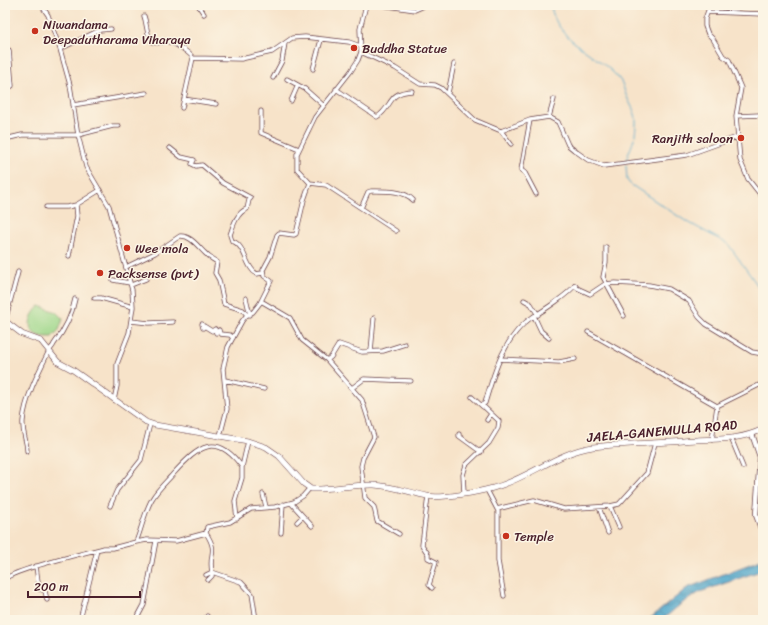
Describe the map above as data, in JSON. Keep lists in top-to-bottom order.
{
  "streets": {
    "main road": ["JAELA-GANEMULLA ROAD"]
  },
  "places": [
    "Niwandama Deepadutharama Viharaya",
    "Buddha Statue",
    "Ranjith saloon",
    "Wee mola",
    "Packsense (pvt)",
    "Temple"
  ],
  "scale_bar": "200 m"
}
